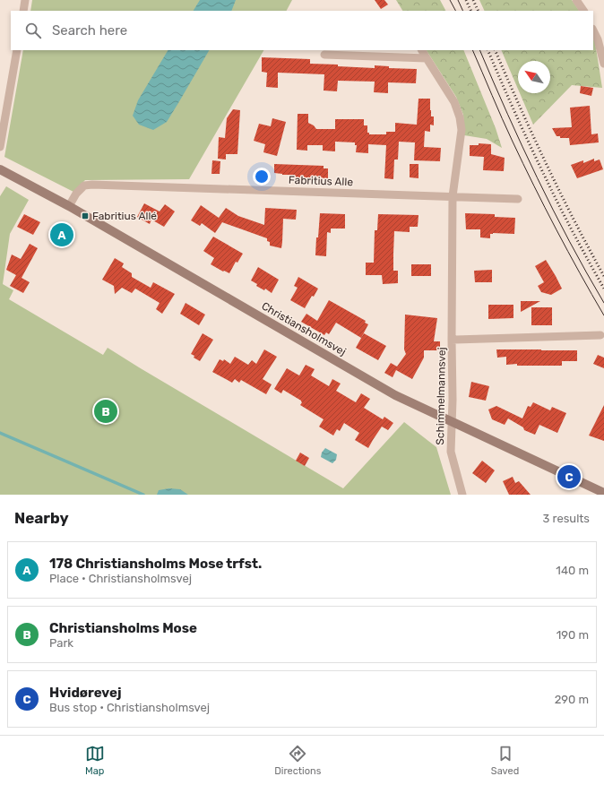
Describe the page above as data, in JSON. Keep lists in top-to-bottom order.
{
  "streets": {
    "street": ["Fabritius Alle", "Christiansholmsvej", "Schimmelmannsvej"]
  },
  "crossings": [
    ["Fabritius Alle", "Christiansholmsvej"],
    ["Fabritius Alle", "Schimmelmannsvej"],
    ["Christiansholmsvej", "Schimmelmannsvej"]
  ],
  "places": {
    "transit": ["Fabritius Allé"]
  },
  "north": "top left",
  "page": {
    "search": "Search here",
    "pins": ["A", "B", "C"],
    "heading": ["Nearby", "3 results"],
    "list": [
      {
        "mark": "A",
        "name": "178 Christiansholms Mose trfst.",
        "note": "Place · Christiansholmsvej",
        "value": "140 m"
      },
      {
        "mark": "B",
        "name": "Christiansholms Mose",
        "note": "Park",
        "value": "190 m"
      },
      {
        "mark": "C",
        "name": "Hvidørevej",
        "note": "Bus stop · Christiansholmsvej",
        "value": "290 m"
      }
    ],
    "nav": ["Map", "Directions", "Saved"]
  }
}
